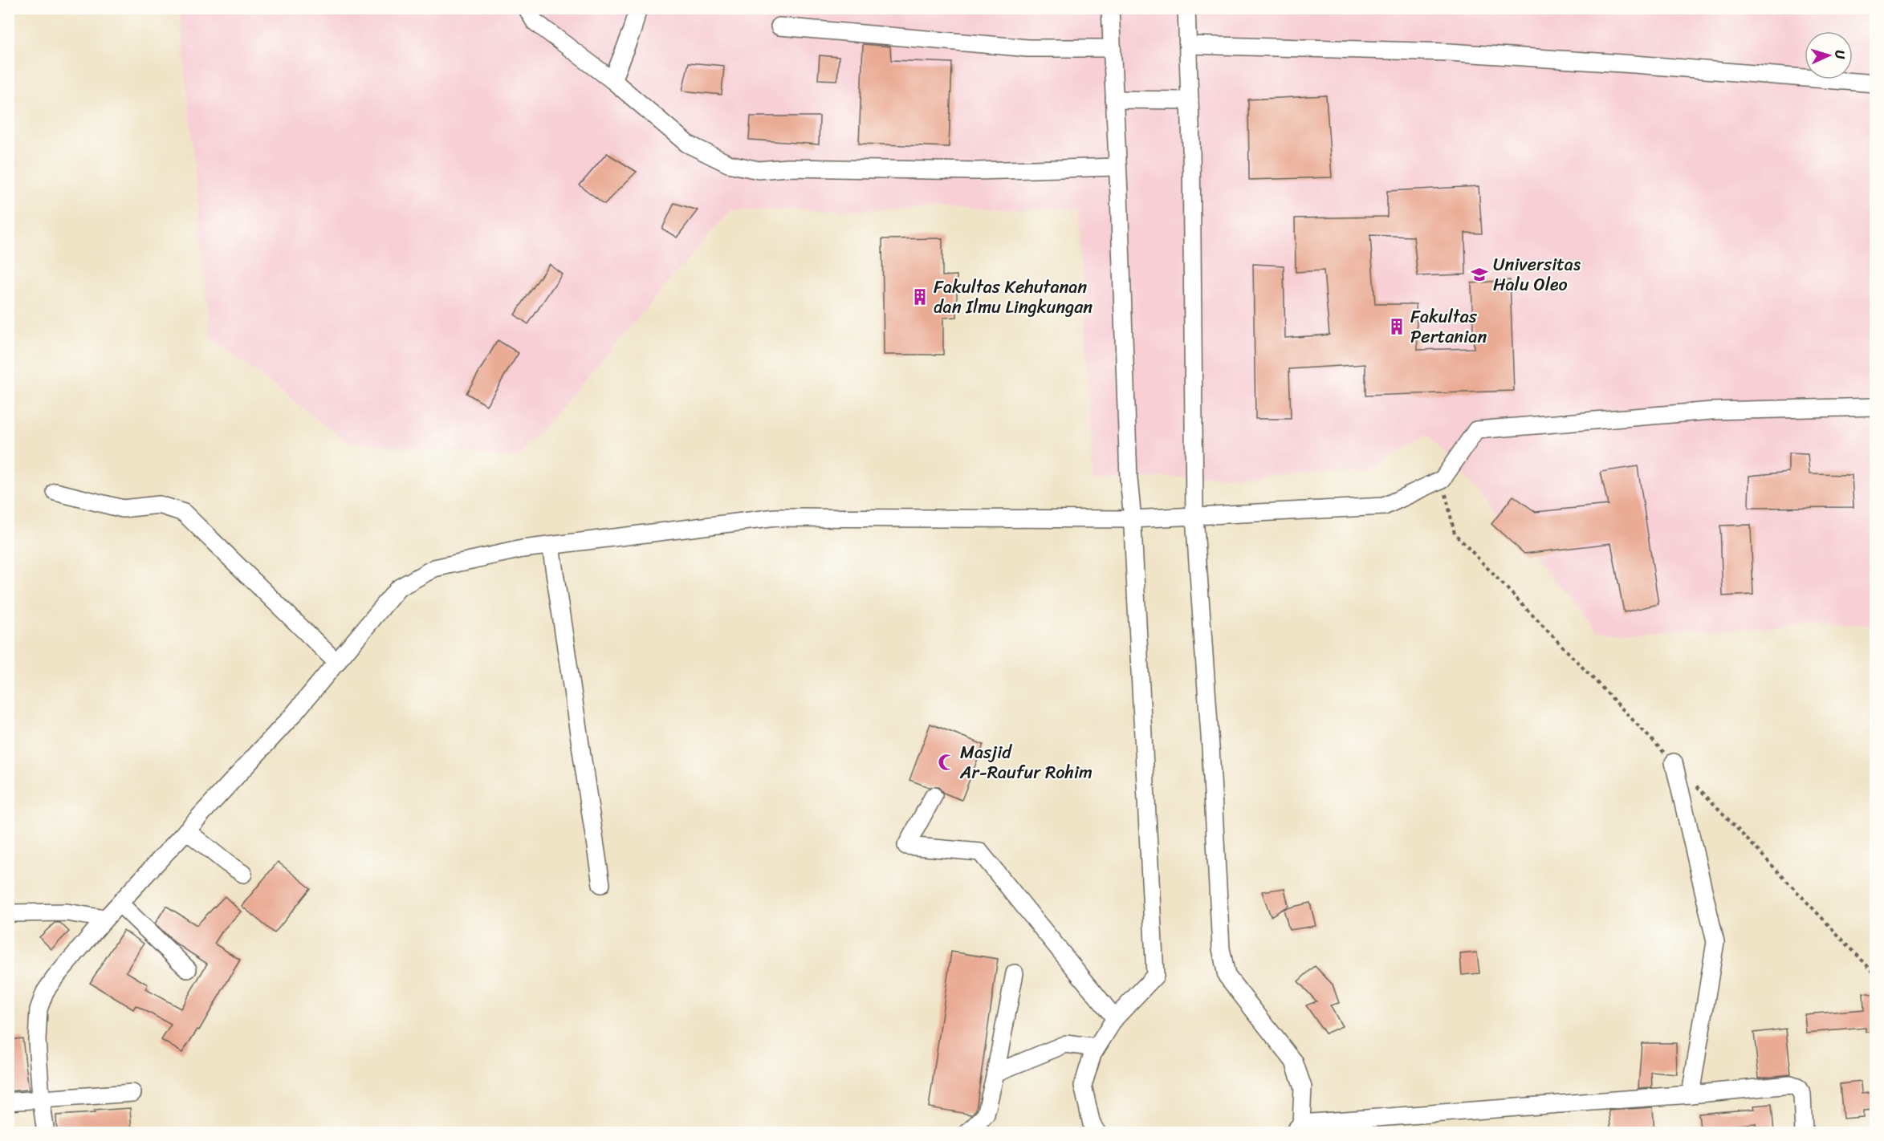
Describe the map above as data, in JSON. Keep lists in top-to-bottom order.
{
  "places": {
    "school or university": ["Universitas Halu Oleo"],
    "building": ["Fakultas Kehutanan dan Ilmu Lingkungan", "Fakultas Pertanian"],
    "mosque": ["Masjid Ar-Raufur Rohim"]
  },
  "north": "right"
}
